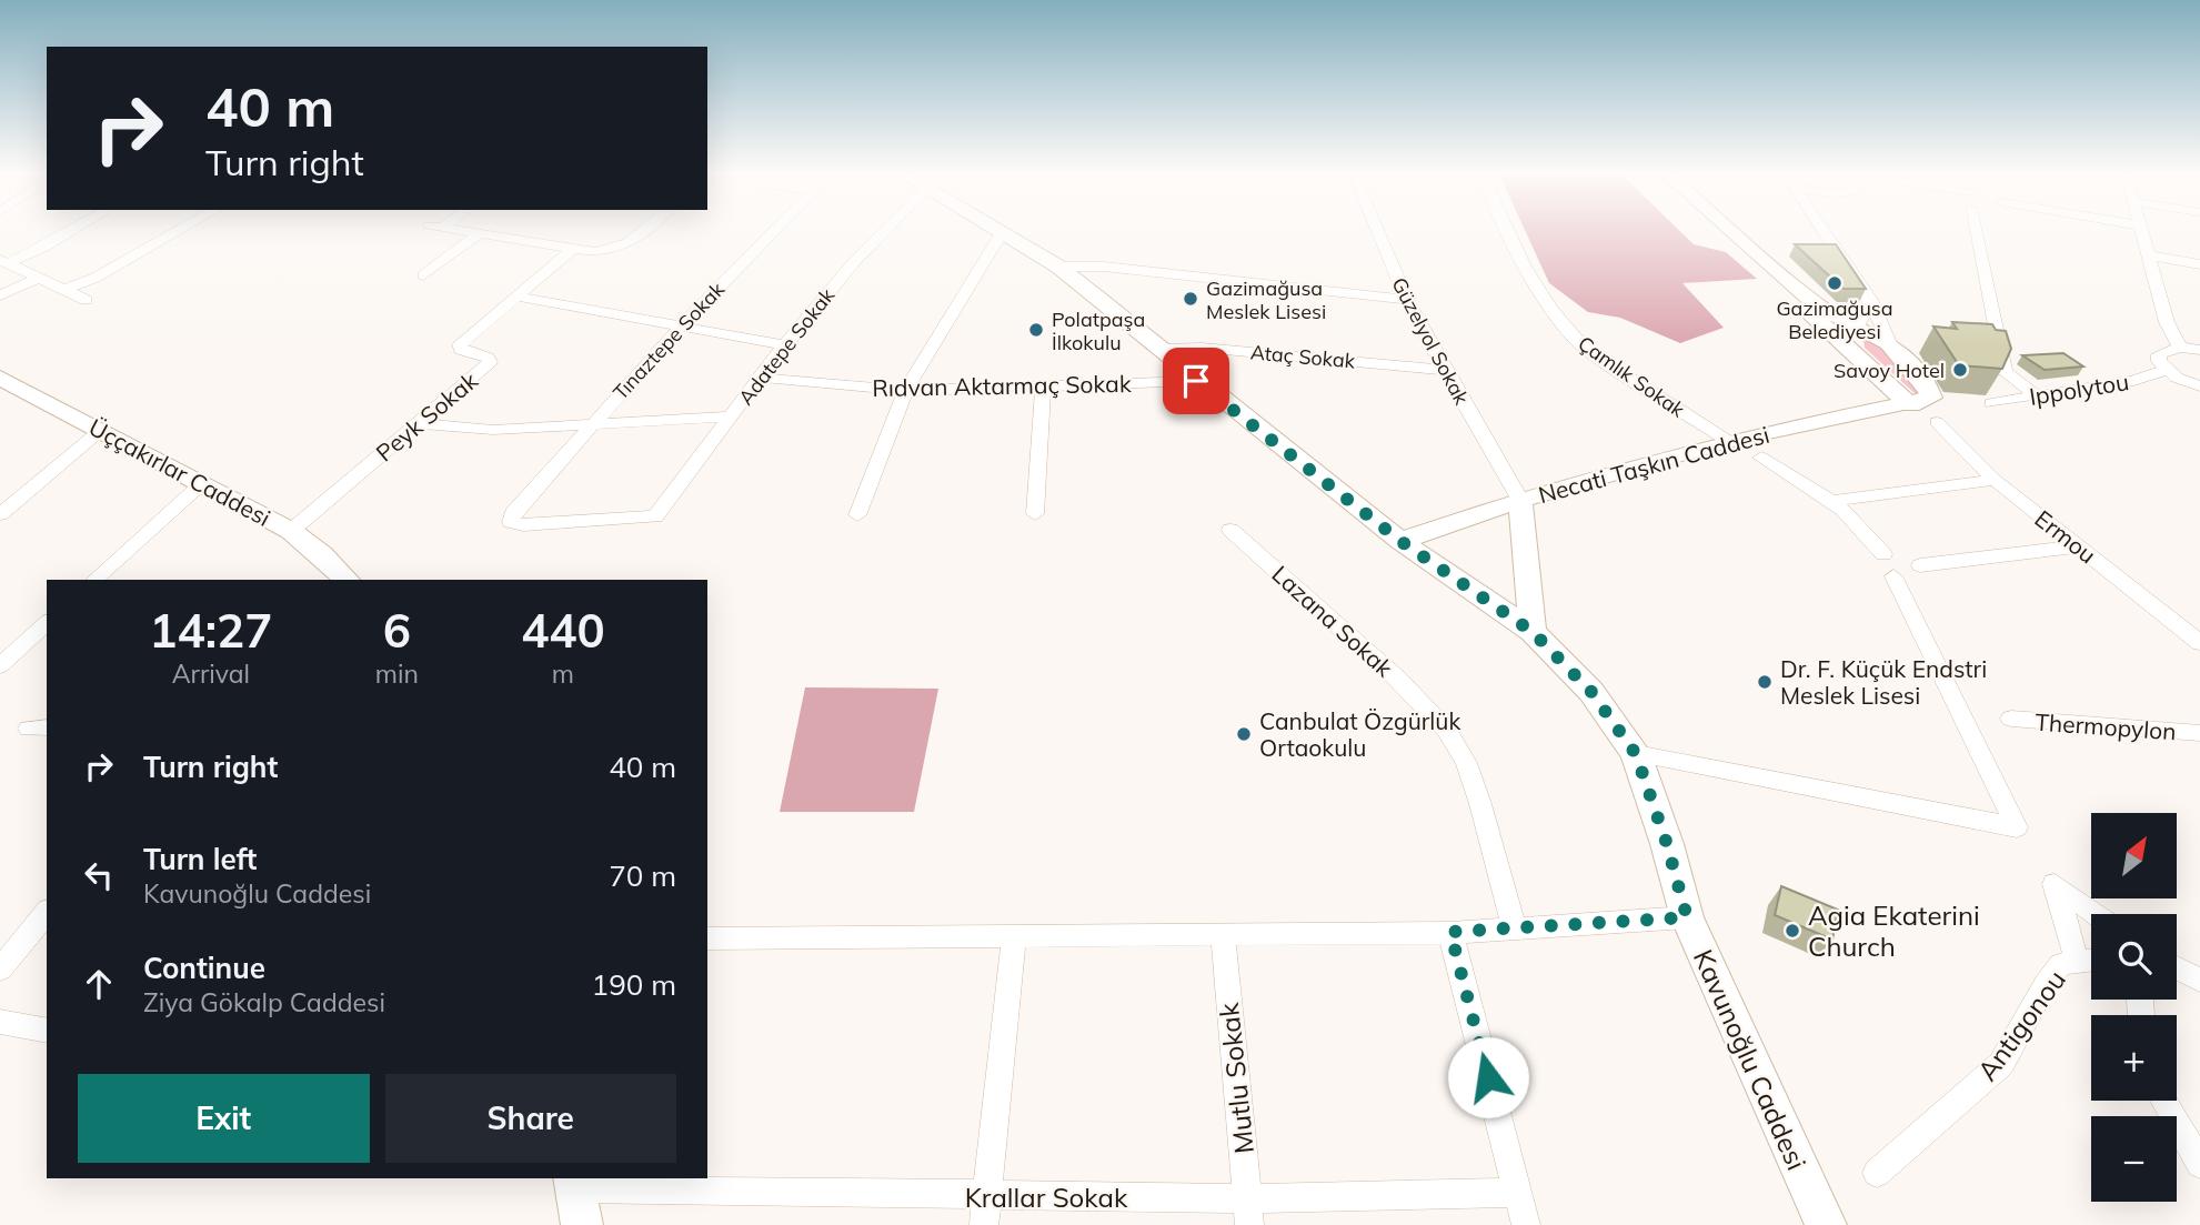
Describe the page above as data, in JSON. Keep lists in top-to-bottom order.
{
  "streets": {
    "main road": ["Necati Taşkın Caddesi", "Üççakırlar Caddesi", "Kavunoğlu Caddesi"],
    "street": [
      "Tınaztepe Sokak",
      "Güzelyol Sokak",
      "Adatepe Sokak",
      "Ataç Sokak",
      "Çamlık Sokak",
      "Rıdvan Aktarmaç Sokak",
      "Ippolytou",
      "Peyk Sokak",
      "Ermou",
      "Lazana Sokak",
      "Thermopylon",
      "Antigonou",
      "Mutlu Sokak",
      "Krallar Sokak"
    ]
  },
  "crossings": [
    ["Tınaztepe Sokak", "Adatepe Sokak"],
    ["Güzelyol Sokak", "Ataç Sokak"],
    ["Güzelyol Sokak", "Necati Taşkın Caddesi"],
    ["Adatepe Sokak", "Rıdvan Aktarmaç Sokak"],
    ["Ataç Sokak", "Kavunoğlu Caddesi"],
    ["Çamlık Sokak", "Necati Taşkın Caddesi"],
    ["Rıdvan Aktarmaç Sokak", "Kavunoğlu Caddesi"],
    ["Peyk Sokak", "Üççakırlar Caddesi"],
    ["Necati Taşkın Caddesi", "Kavunoğlu Caddesi"],
    ["Mutlu Sokak", "Krallar Sokak"]
  ],
  "places": [
    "Gazimağusa Belediyesi",
    "Gazimağusa Meslek Lisesi",
    "Polatpaşa İlkokulu",
    "Savoy Hotel",
    "Dr. F. Küçük Endstri Meslek Lisesi",
    "Canbulat Özgürlük Ortaokulu",
    "Agia Ekaterini Church"
  ],
  "north": "top right",
  "page": {
    "turn": ["40 m", "Turn right"],
    "eta": [
      "14:27",
      "Arrival",
      "6",
      "min",
      "440",
      "m"
    ],
    "list": [
      {
        "name": "Turn right",
        "value": "40 m"
      },
      {
        "name": "Turn left",
        "note": "Kavunoğlu Caddesi",
        "value": "70 m"
      },
      {
        "name": "Continue",
        "note": "Ziya Gökalp Caddesi",
        "value": "190 m"
      }
    ],
    "map_buttons": ["+", "−"],
    "buttons": ["Exit", "Share"]
  }
}
